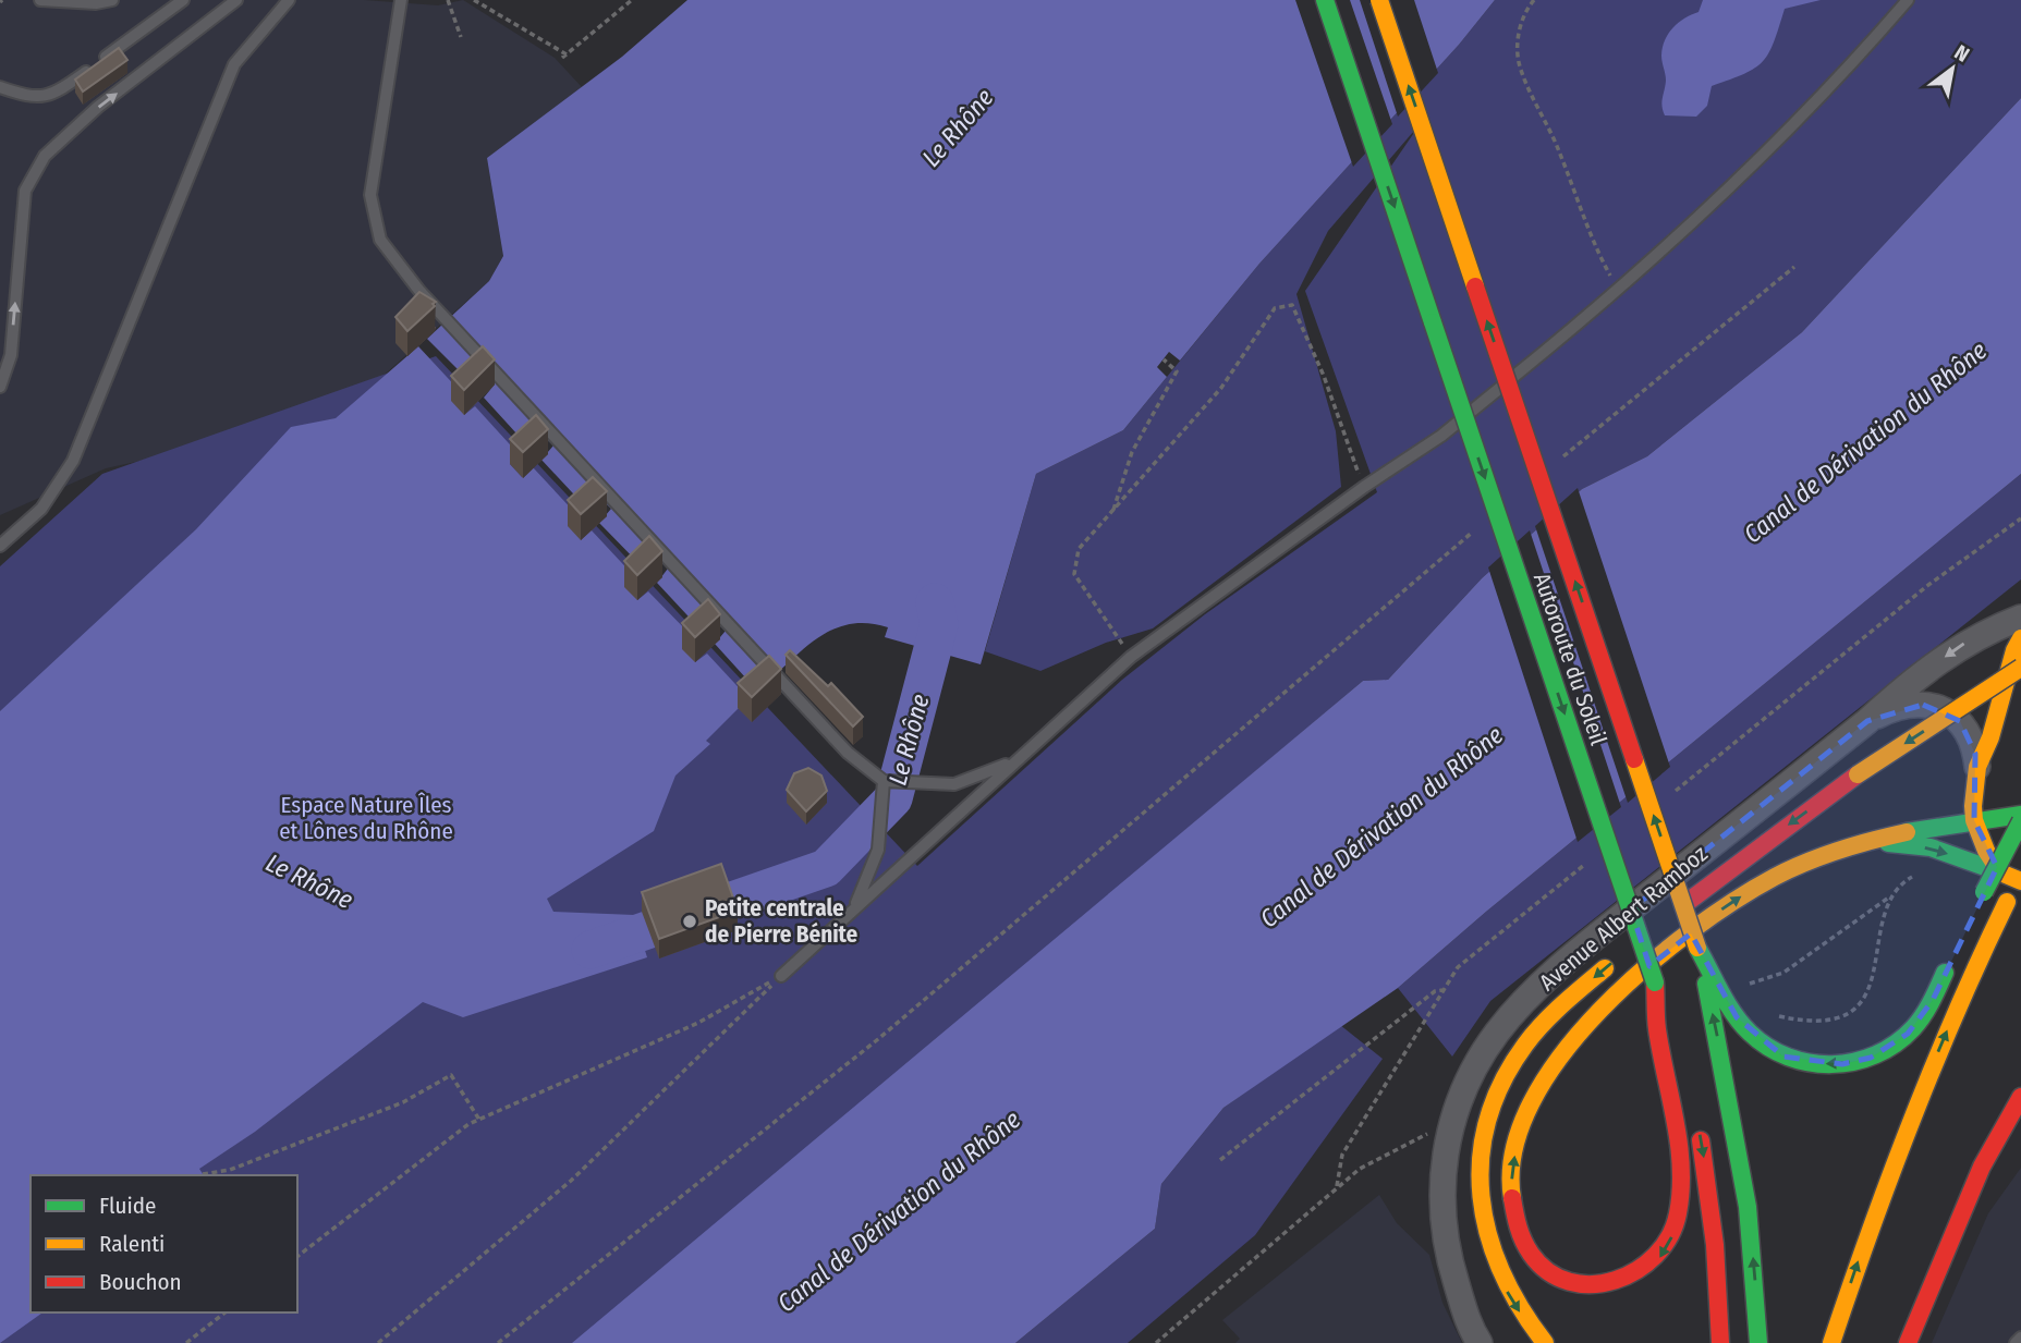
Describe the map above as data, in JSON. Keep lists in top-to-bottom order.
{
  "streets": {
    "main road": ["Autoroute du Soleil"],
    "street": ["Avenue Albert Ramboz"]
  },
  "water": ["Le Rhône", "Canal de Dérivation du Rhône"],
  "parks": ["Espace Nature Îles et Lônes du Rhône"],
  "places": ["Petite centrale de Pierre Bénite"],
  "legend": ["Fluide", "Ralenti", "Bouchon"],
  "north": "top right"
}
